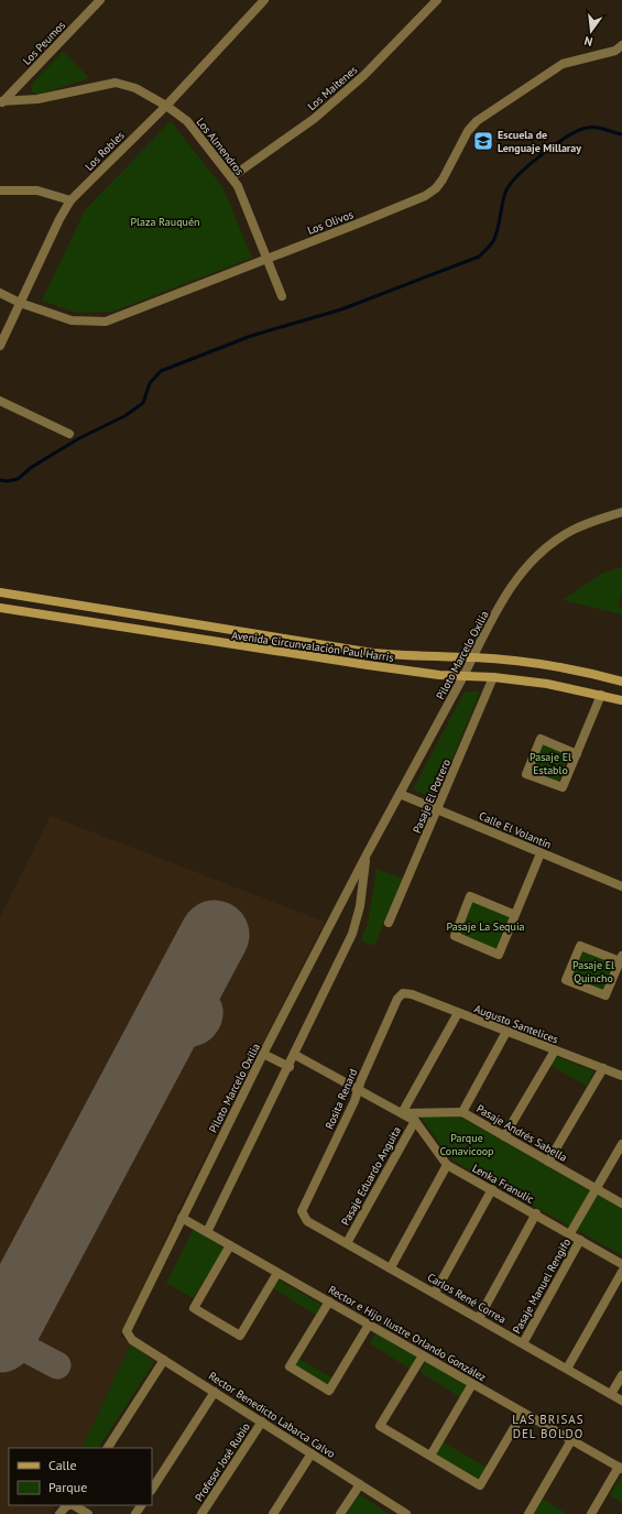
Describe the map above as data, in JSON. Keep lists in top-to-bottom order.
{
  "streets": {
    "main road": ["Avenida Circunvalación Paul Harris"],
    "street": [
      "Los Peumos",
      "Los Maitenes",
      "Los Almendros",
      "Los Robles",
      "Los Olivos",
      "Piloto Marcelo Oxilia",
      "Pasaje El Potrero",
      "Calle El Volantín",
      "Augusto Santelices",
      "Rosita Renard",
      "Pasaje Andrés Sabella",
      "Pasaje Eduardo Anguita",
      "Lenka Franulic",
      "Pasaje Manuel Rengifo",
      "Carlos René Correa",
      "Rector e Hijo Ilustre Orlando González",
      "Rector Benedicto Labarca Calvo",
      "Profesor José Rubio"
    ]
  },
  "crossings": [
    ["Los Peumos", "Los Almendros"],
    ["Los Maitenes", "Los Almendros"],
    ["Los Almendros", "Los Robles"],
    ["Los Almendros", "Los Olivos"],
    ["Los Robles", "Los Olivos"],
    ["Avenida Circunvalación Paul Harris", "Piloto Marcelo Oxilia"],
    ["Avenida Circunvalación Paul Harris", "Pasaje El Potrero"],
    ["Piloto Marcelo Oxilia", "Calle El Volantín"],
    ["Piloto Marcelo Oxilia", "Lenka Franulic"],
    ["Piloto Marcelo Oxilia", "Rector e Hijo Ilustre Orlando González"],
    ["Piloto Marcelo Oxilia", "Rector Benedicto Labarca Calvo"],
    ["Pasaje El Potrero", "Calle El Volantín"],
    ["Augusto Santelices", "Rosita Renard"],
    ["Augusto Santelices", "Pasaje Eduardo Anguita"],
    ["Rosita Renard", "Lenka Franulic"],
    ["Rosita Renard", "Carlos René Correa"],
    ["Pasaje Andrés Sabella", "Pasaje Eduardo Anguita"],
    ["Pasaje Andrés Sabella", "Lenka Franulic"],
    ["Pasaje Eduardo Anguita", "Lenka Franulic"],
    ["Pasaje Eduardo Anguita", "Carlos René Correa"],
    ["Lenka Franulic", "Pasaje Manuel Rengifo"],
    ["Pasaje Manuel Rengifo", "Carlos René Correa"],
    ["Rector Benedicto Labarca Calvo", "Profesor José Rubio"]
  ],
  "districts": ["LAS BRISAS DEL BOLDO"],
  "parks": [
    "Plaza Rauquén",
    "Pasaje El Establo",
    "Pasaje La Sequia",
    "Pasaje El Quincho",
    "Parque Conavicoop"
  ],
  "places": {
    "school or university": ["Escuela de Lenguaje Millaray"]
  },
  "legend": ["Calle", "Parque"],
  "north": "bottom"
}
